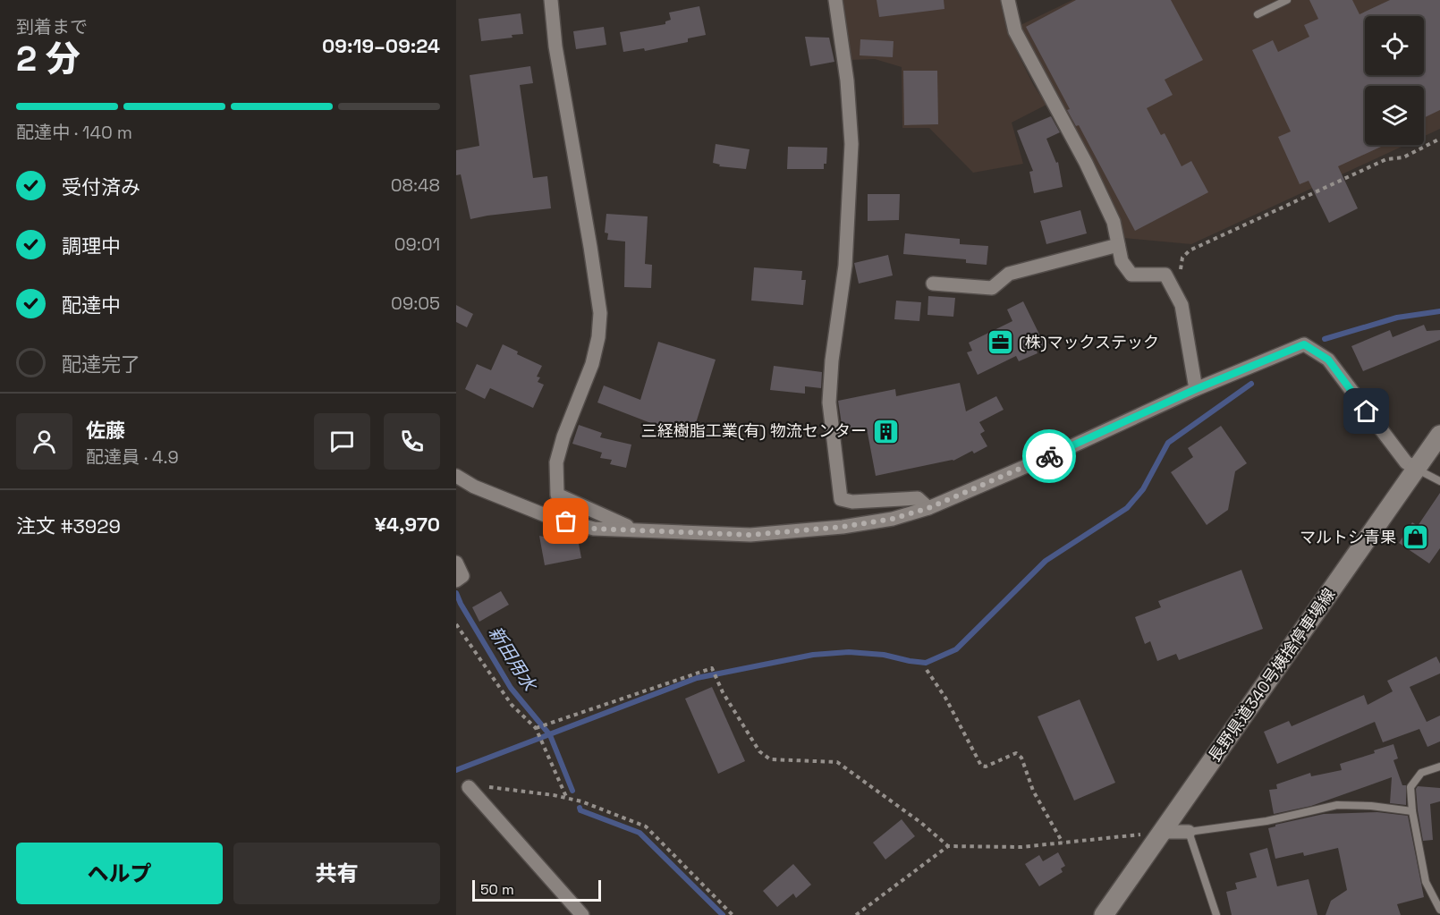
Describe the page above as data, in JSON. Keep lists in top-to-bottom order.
{
  "streets": {
    "main road": ["長野県道340号姨捨停車場線"]
  },
  "water": ["新田用水"],
  "places": {
    "office": ["(株)マックステック"],
    "building": ["三経樹脂工業(有) 物流センター"],
    "shop": ["マルトシ青果"]
  },
  "scale_bar": "50 m",
  "page": {
    "heading": ["2 分", "到着まで", "09:19–09:24"],
    "panel": [
      "佐藤",
      "配達員 · 4.9",
      "注文 #3929",
      "¥4,970"
    ],
    "bar": "配達中 · 140 m",
    "list": [
      ["受付済み", "08:48"],
      ["調理中", "09:01"],
      ["配達中", "09:05"],
      "配達完了"
    ],
    "buttons": ["ヘルプ", "共有"],
    "scale": "50 m"
  }
}
